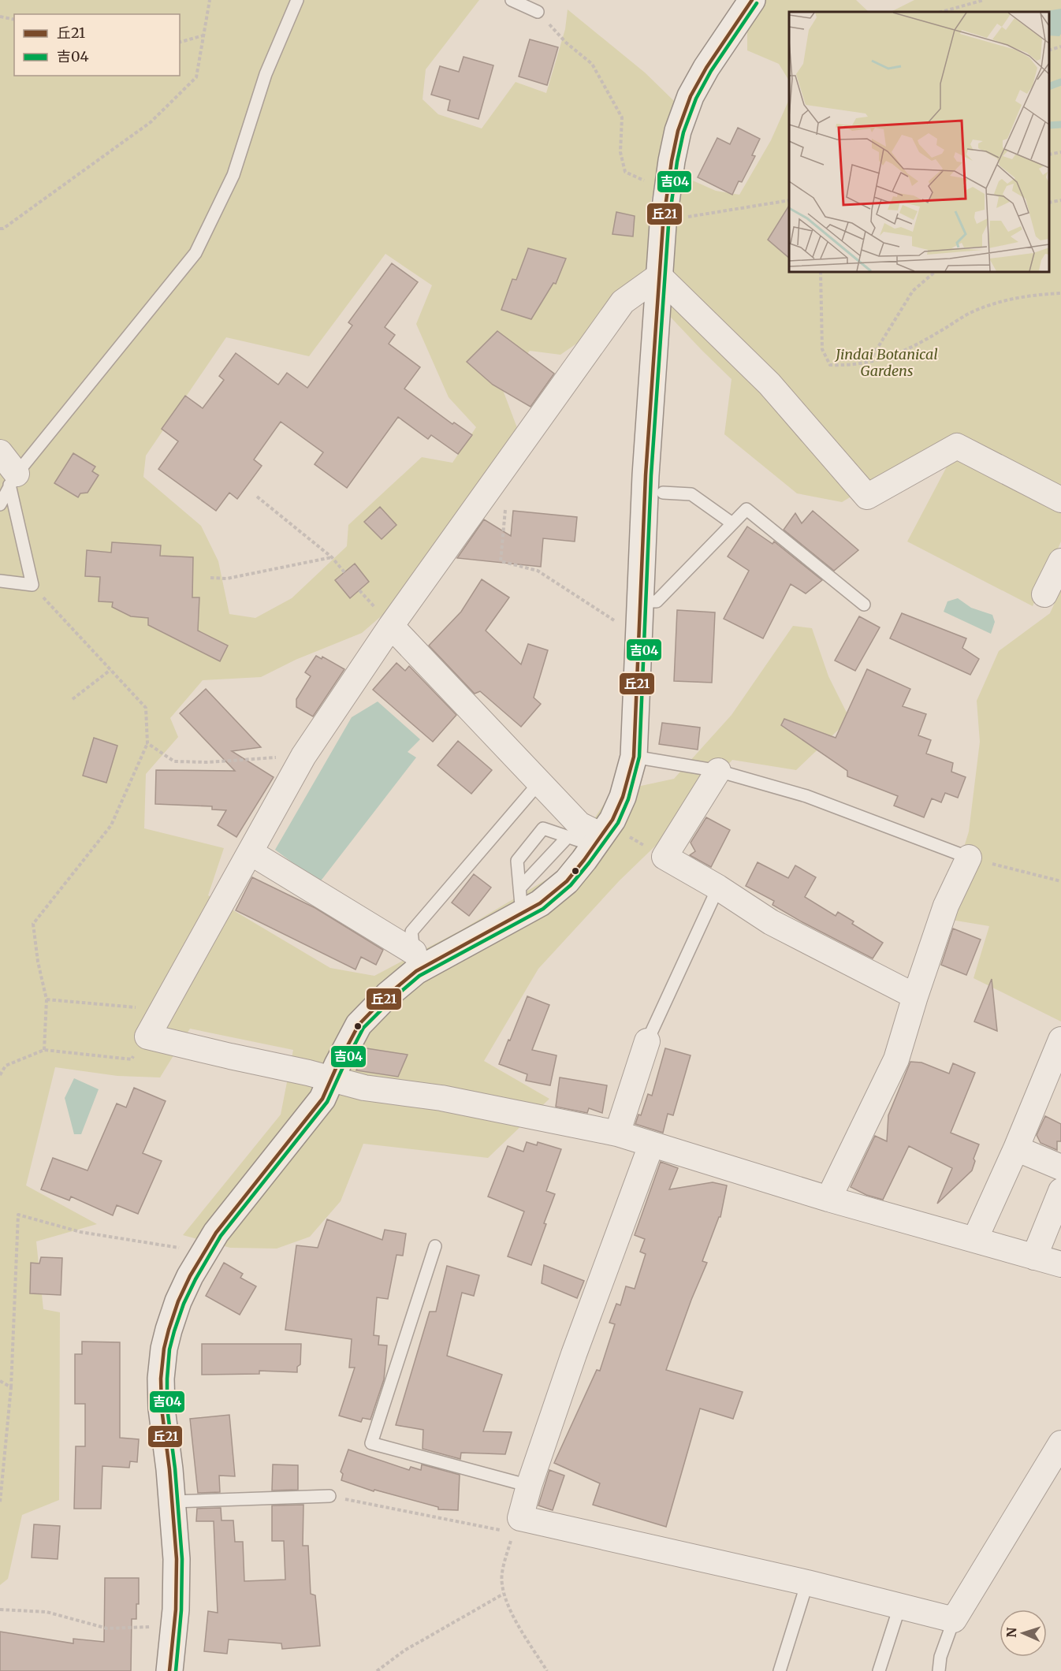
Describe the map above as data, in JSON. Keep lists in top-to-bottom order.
{
  "parks": ["Jindai Botanical Gardens"],
  "lines": ["transit line 丘21", "transit line 吉04"],
  "legend": ["丘21", "吉04"],
  "north": "left"
}
